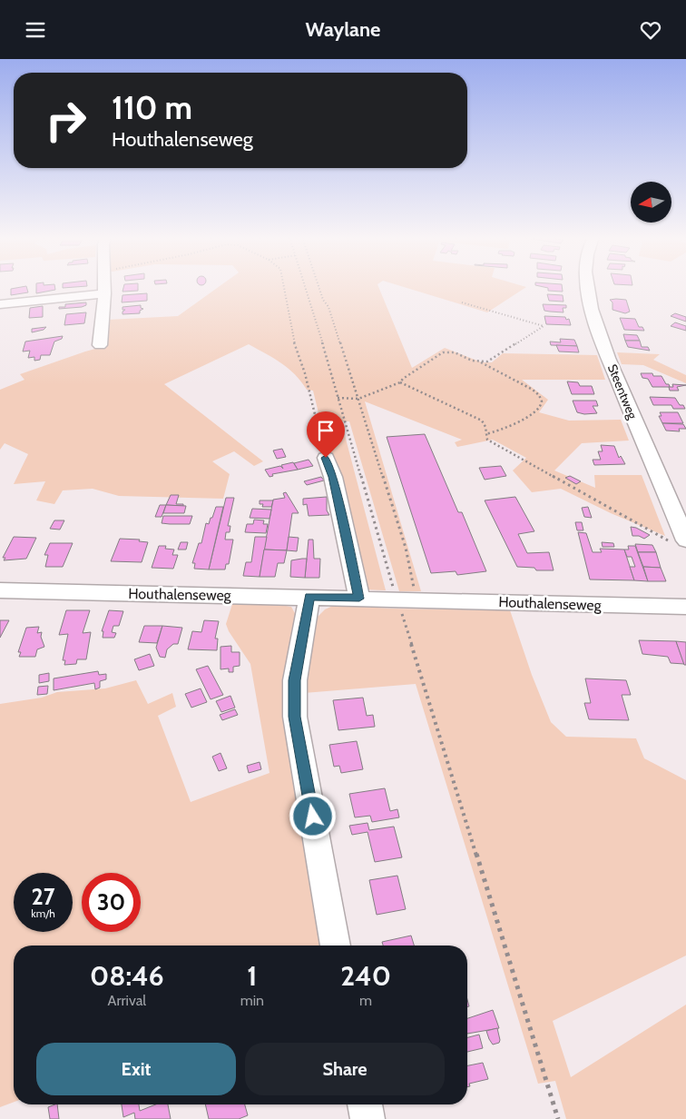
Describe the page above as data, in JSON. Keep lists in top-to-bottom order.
{
  "streets": {
    "street": ["Steentweg", "Houthalenseweg"]
  },
  "north": "left",
  "page": {
    "header": "Waylane",
    "turn": ["110 m", "Houthalenseweg"],
    "speed": "27 km/h",
    "limit": "30",
    "eta": [
      "08:46",
      "Arrival",
      "1",
      "min",
      "240",
      "m"
    ],
    "buttons": ["Exit", "Share"]
  }
}
